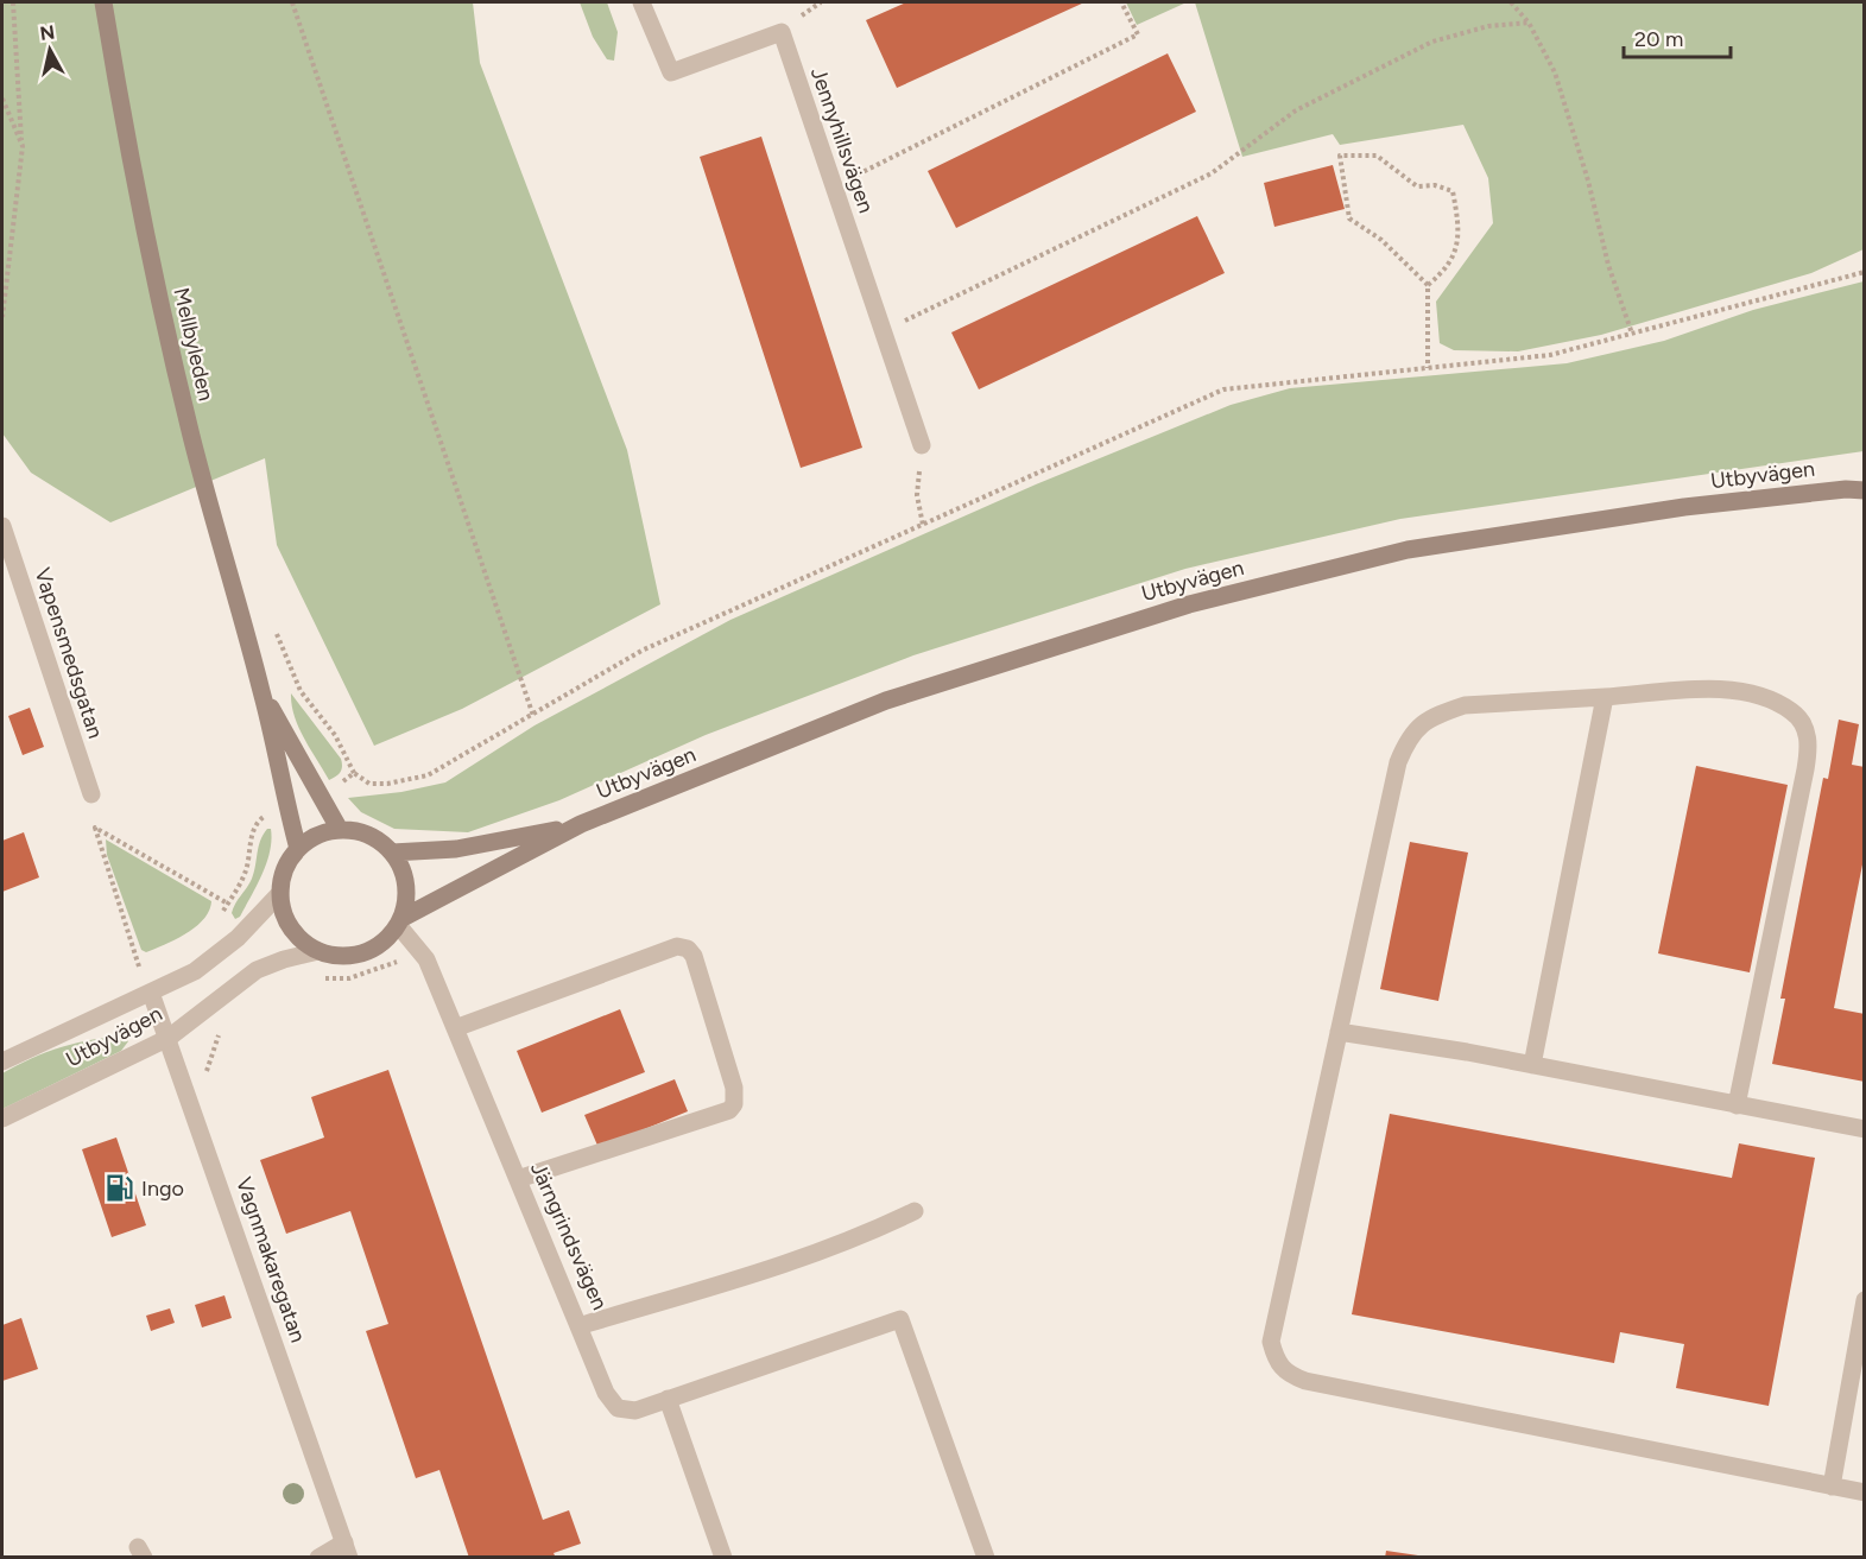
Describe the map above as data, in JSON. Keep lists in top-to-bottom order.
{
  "streets": {
    "main road": ["Mellbyleden", "Utbyvägen"],
    "street": [
      "Jennyhillsvägen",
      "Vapensmedsgatan",
      "Järngrindsvägen",
      "Vagnmakaregatan"
    ]
  },
  "crossings": [
    ["Mellbyleden", "Utbyvägen"],
    ["Mellbyleden", "Järngrindsvägen"],
    ["Utbyvägen", "Järngrindsvägen"],
    ["Utbyvägen", "Vagnmakaregatan"]
  ],
  "places": {
    "fuel station": ["Ingo"]
  },
  "scale_bar": "20 m",
  "north": "top"
}
